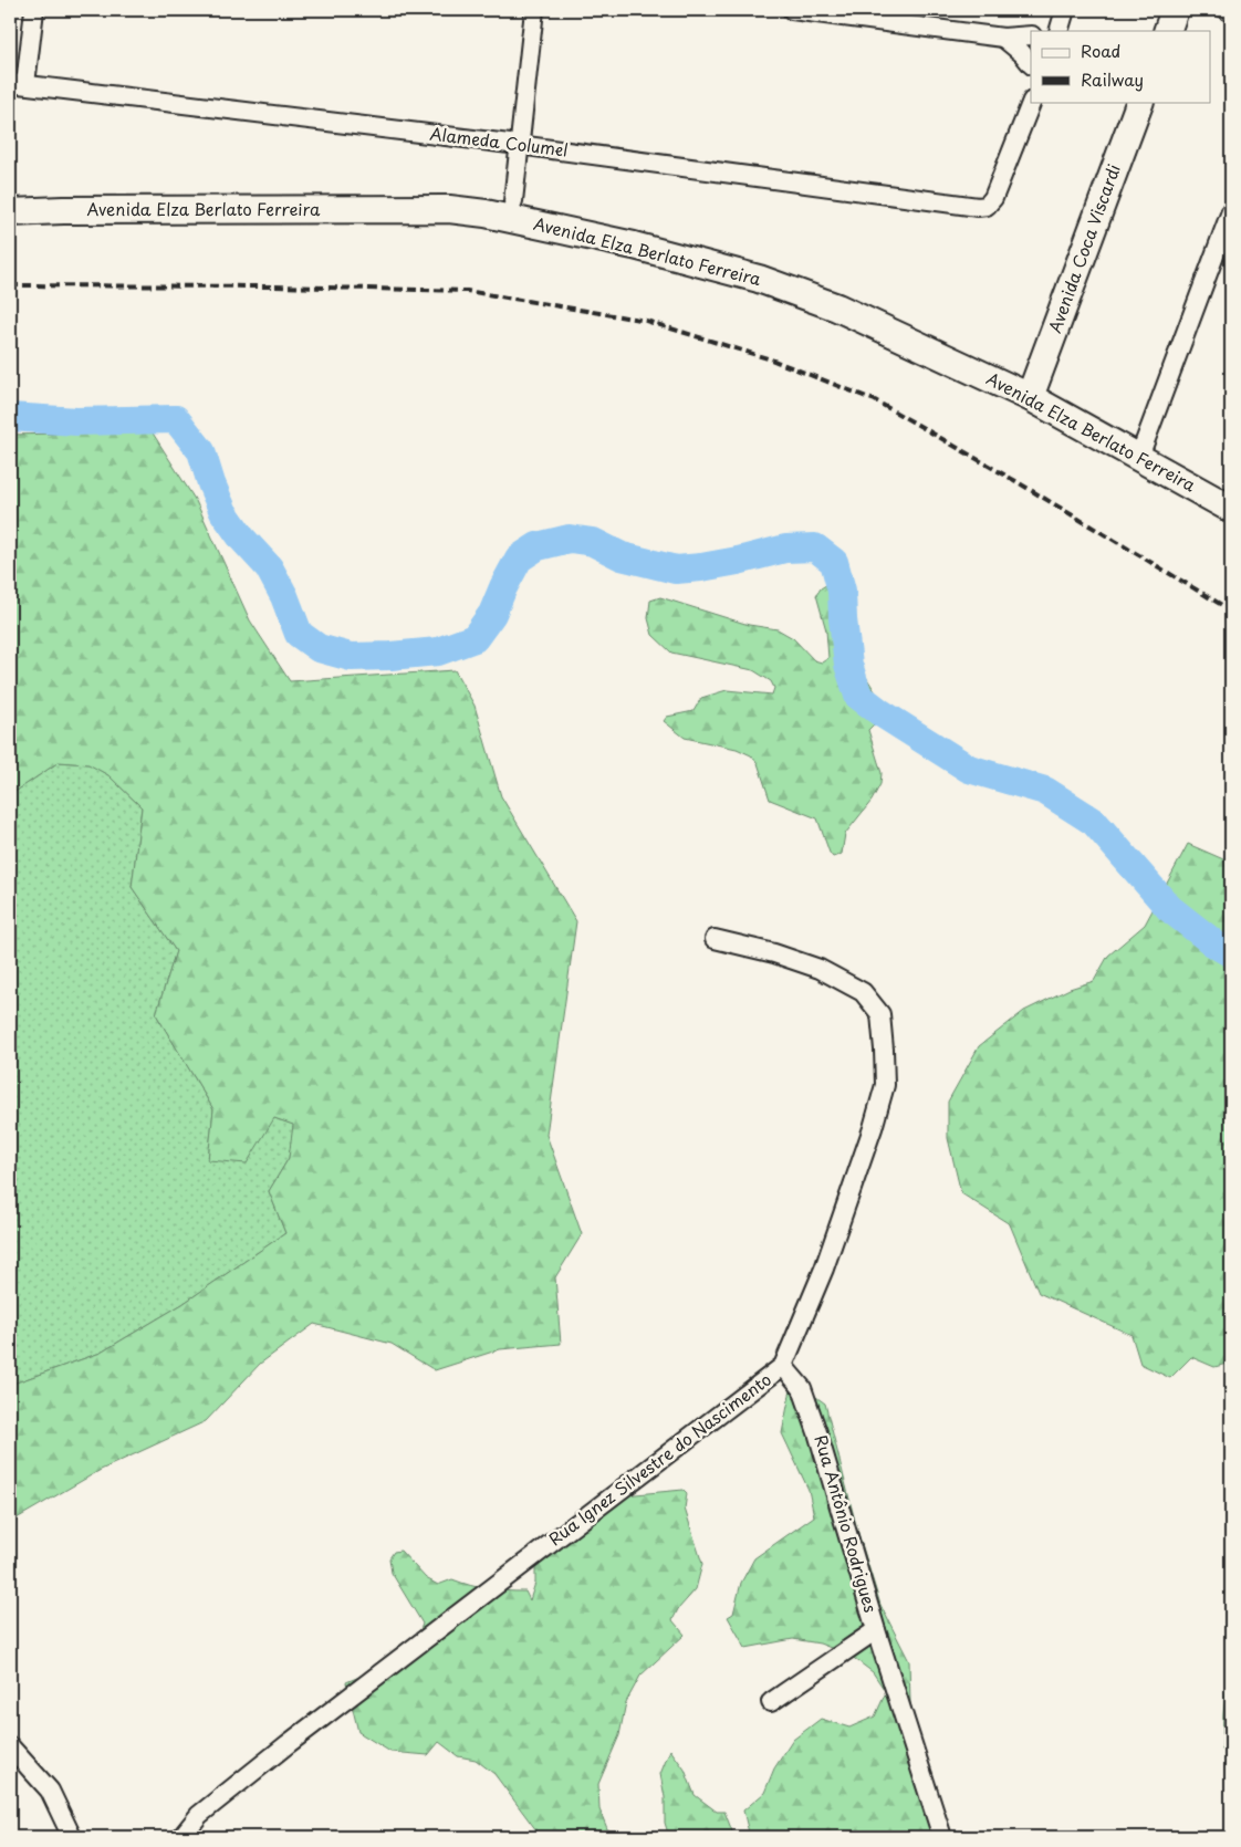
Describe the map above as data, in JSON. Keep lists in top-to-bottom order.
{
  "streets": {
    "main road": ["Avenida Elza Berlato Ferreira", "Avenida Coca Viscardi"],
    "street": ["Alameda Columel", "Rua Ignez Silvestre do Nascimento", "Rua Antônio Rodrigues"]
  },
  "crossings": [
    ["Avenida Elza Berlato Ferreira", "Avenida Coca Viscardi"],
    ["Rua Ignez Silvestre do Nascimento", "Rua Antônio Rodrigues"]
  ],
  "legend": ["Road", "Railway"]
}
